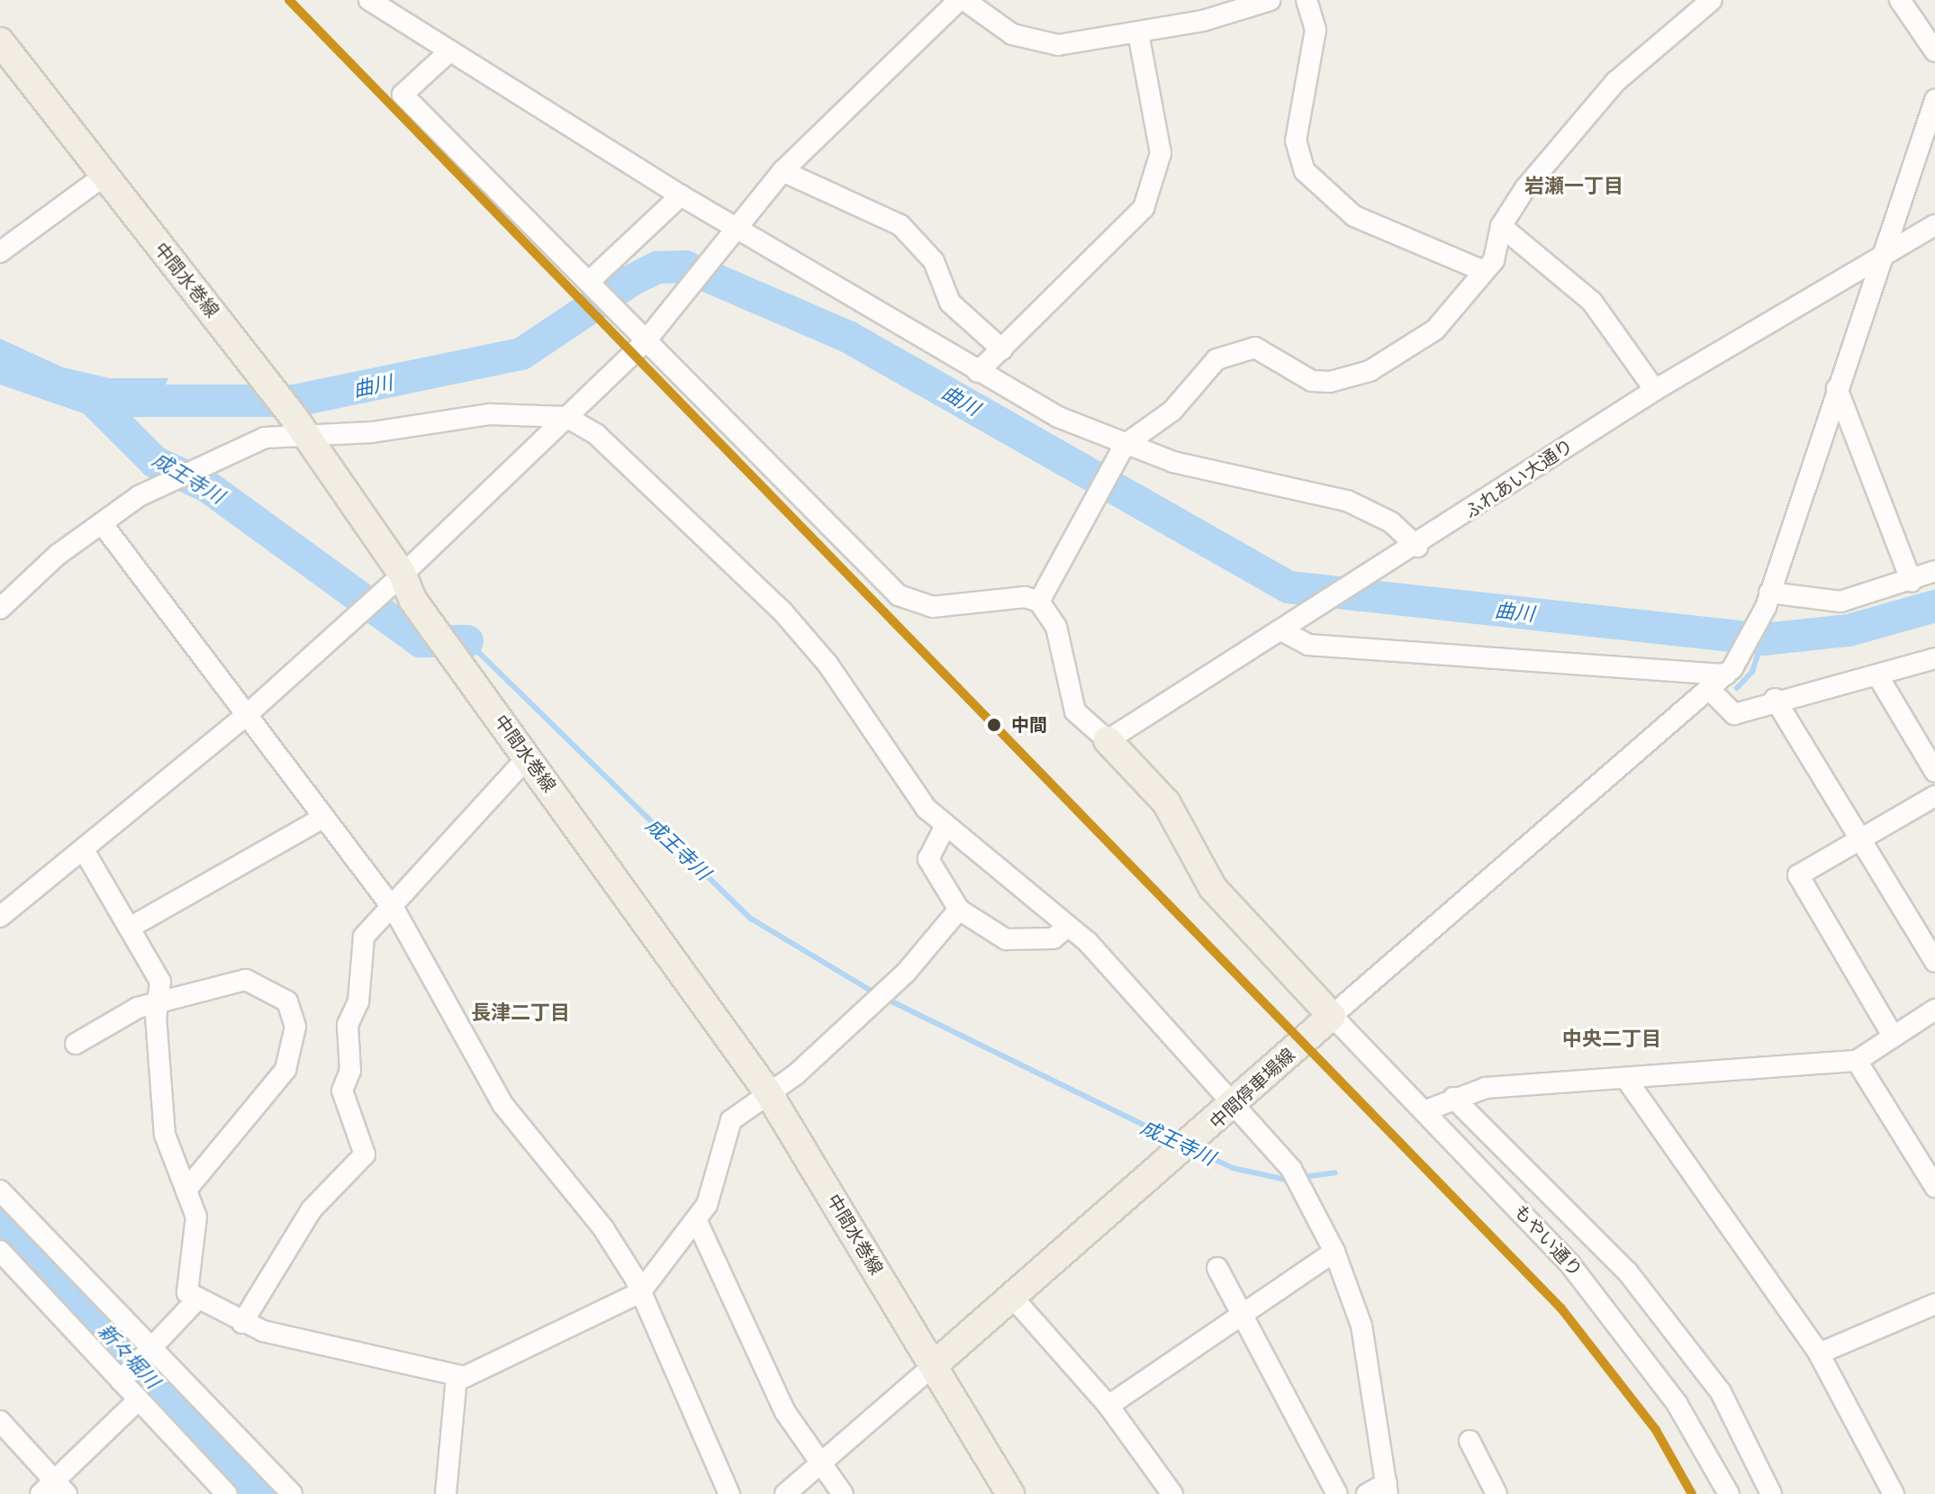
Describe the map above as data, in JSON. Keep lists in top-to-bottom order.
{
  "streets": {
    "main road": ["中間水巻線", "中間停車場線"],
    "street": ["ふれあい大通り", "もやい通り"]
  },
  "crossings": [
    ["中間水巻線", "中間停車場線"],
    ["中間停車場線", "もやい通り"]
  ],
  "districts": ["岩瀬一丁目", "長津二丁目", "中央二丁目"],
  "water": ["曲川", "成王寺川", "新々堀川"],
  "places": ["中間"]
}
